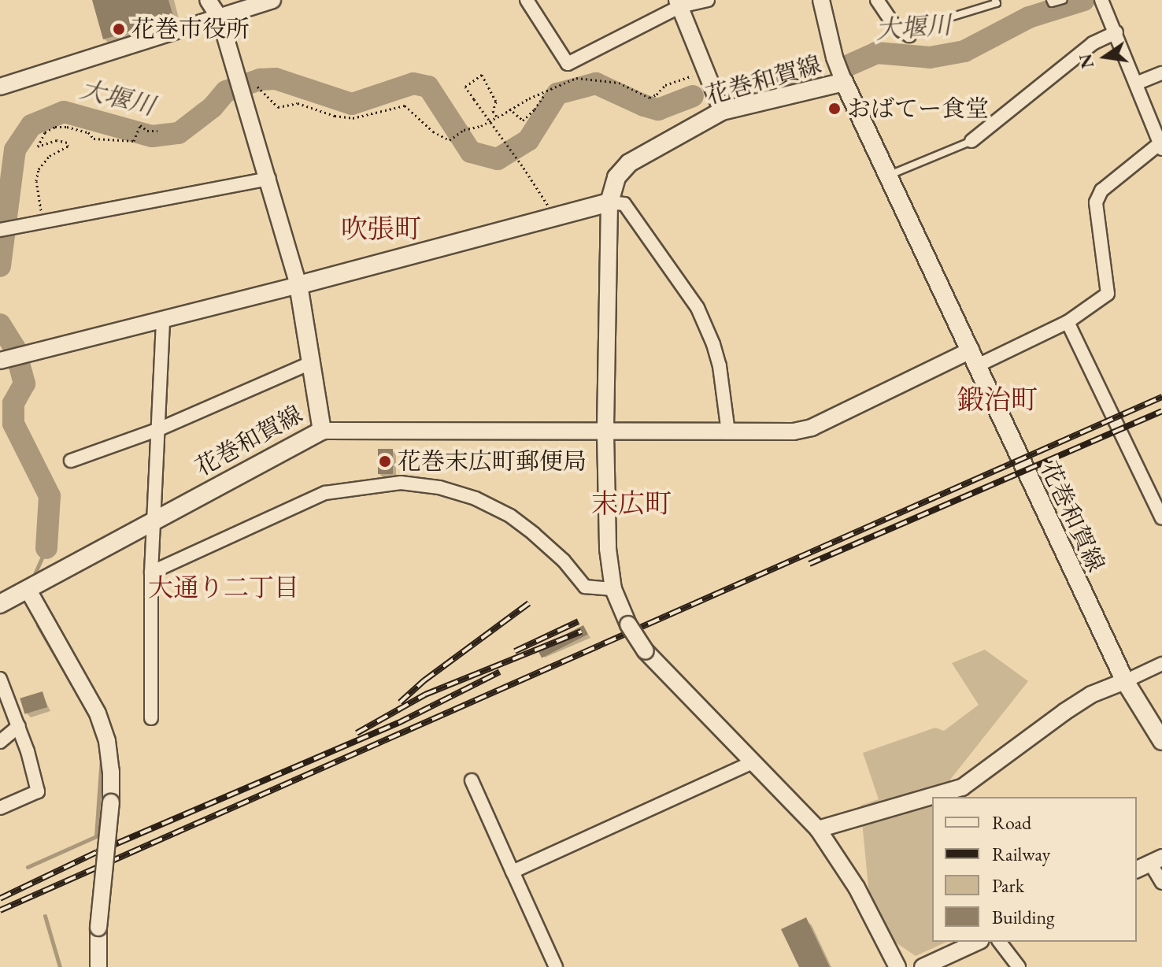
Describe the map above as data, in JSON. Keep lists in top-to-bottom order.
{
  "streets": {
    "main road": ["花巻和賀線"]
  },
  "districts": [
    "吹張町",
    "鍛治町",
    "末広町",
    "大通り二丁目"
  ],
  "water": ["大堰川"],
  "places": ["花巻市役所", "おばてー食堂", "花巻末広町郵便局"],
  "legend": [
    "Road",
    "Railway",
    "Park",
    "Building"
  ],
  "north": "left"
}
